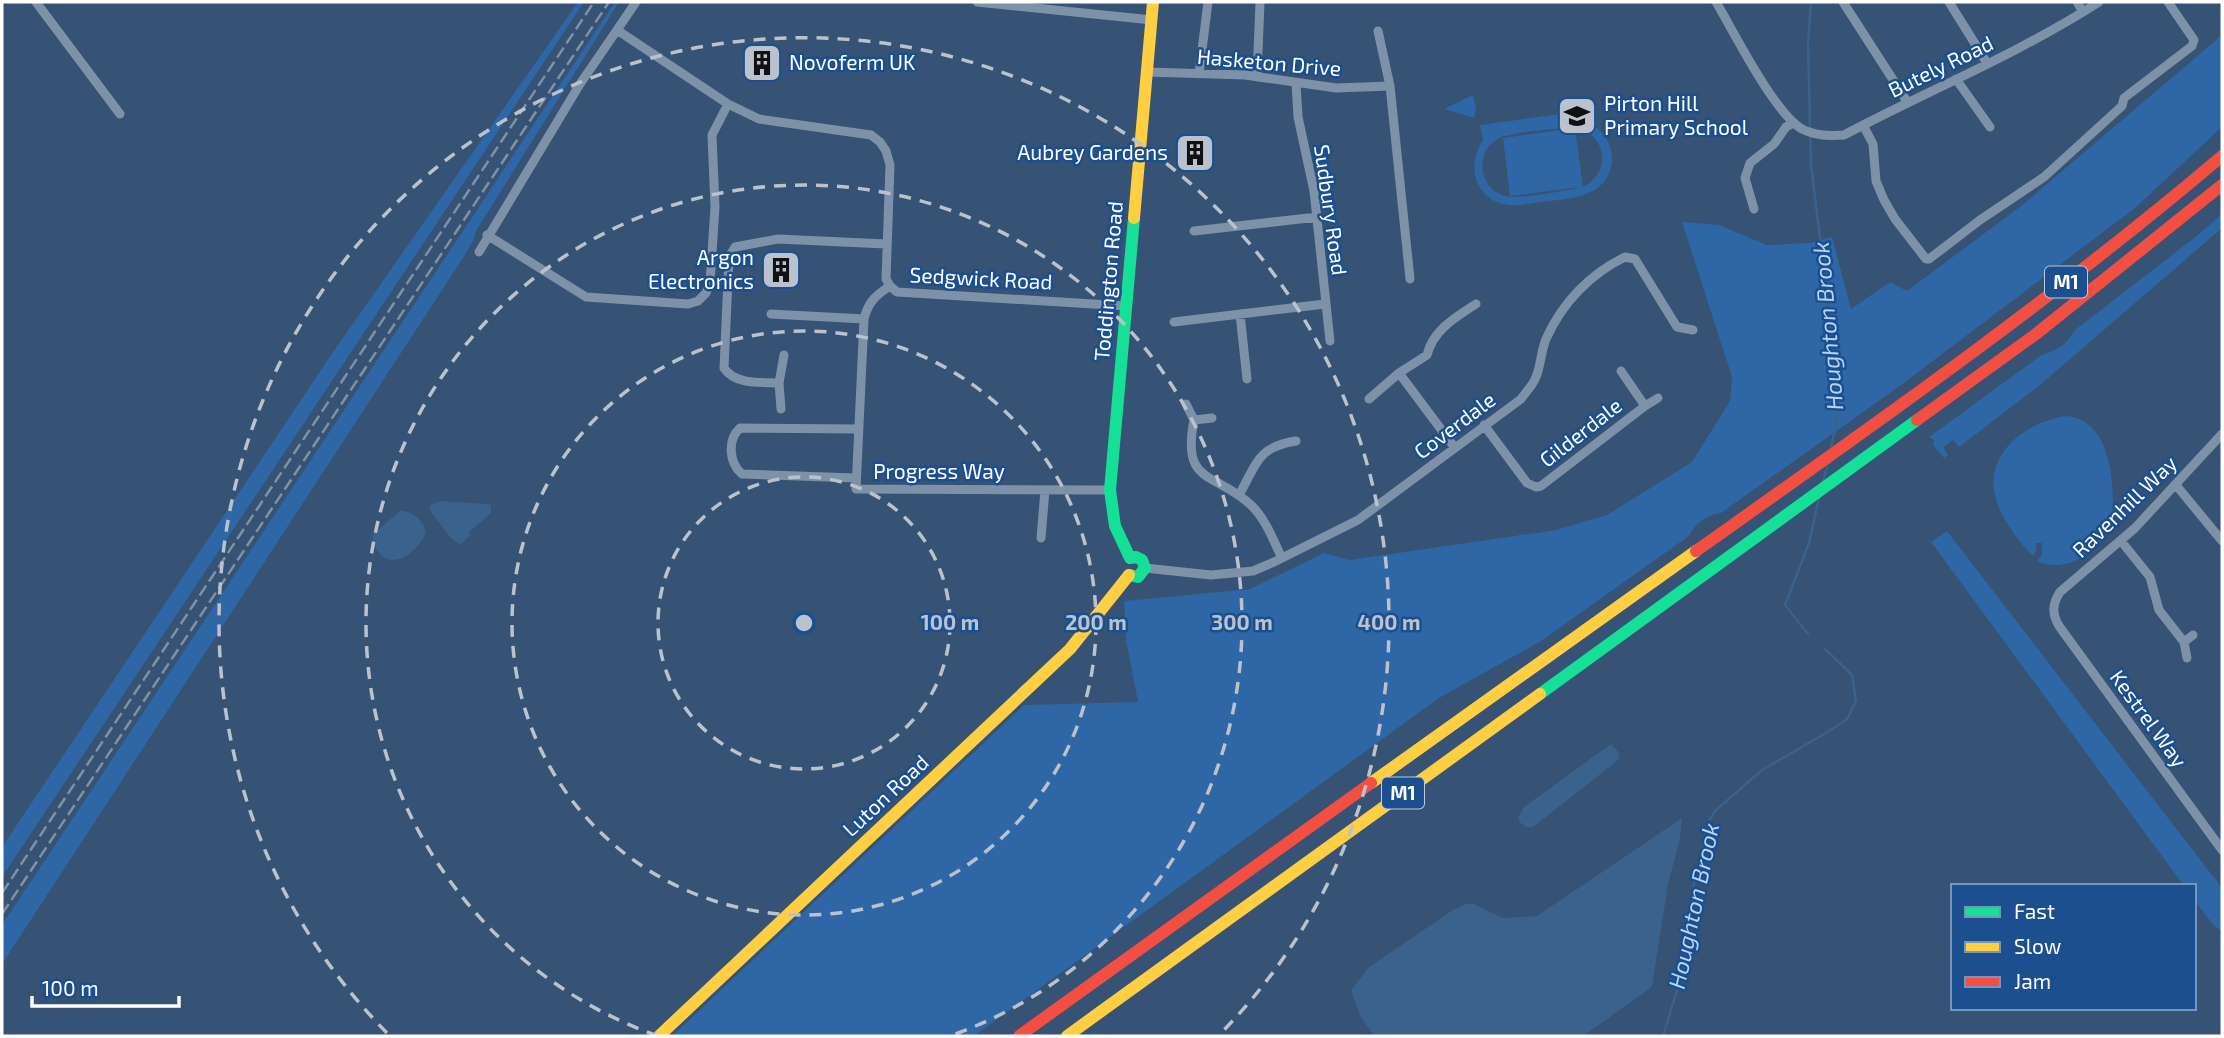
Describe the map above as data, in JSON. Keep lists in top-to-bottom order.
{
  "streets": {
    "main road": ["Toddington Road", "M1", "Luton Road"],
    "street": [
      "Hasketon Drive",
      "Butely Road",
      "Sudbury Road",
      "Sedgwick Road",
      "Coverdale",
      "Gilderdale",
      "Progress Way",
      "Ravenhill Way",
      "Kestrel Way"
    ]
  },
  "crossings": [
    ["Hasketon Drive", "Sudbury Road"],
    ["Hasketon Drive", "Toddington Road"],
    ["Sedgwick Road", "Toddington Road"],
    ["Toddington Road", "Coverdale"],
    ["Toddington Road", "Progress Way"],
    ["Toddington Road", "Luton Road"],
    ["Coverdale", "Gilderdale"],
    ["Coverdale", "Luton Road"],
    ["Ravenhill Way", "Kestrel Way"]
  ],
  "water": ["Houghton Brook"],
  "places": {
    "building": ["Novoferm UK", "Aubrey Gardens", "Argon Electronics"],
    "school or university": ["Pirton Hill Primary School"]
  },
  "legend": ["Fast", "Slow", "Jam"],
  "scale_bar": "100 m",
  "rings": [
    "100 m",
    "200 m",
    "300 m",
    "400 m"
  ]
}
